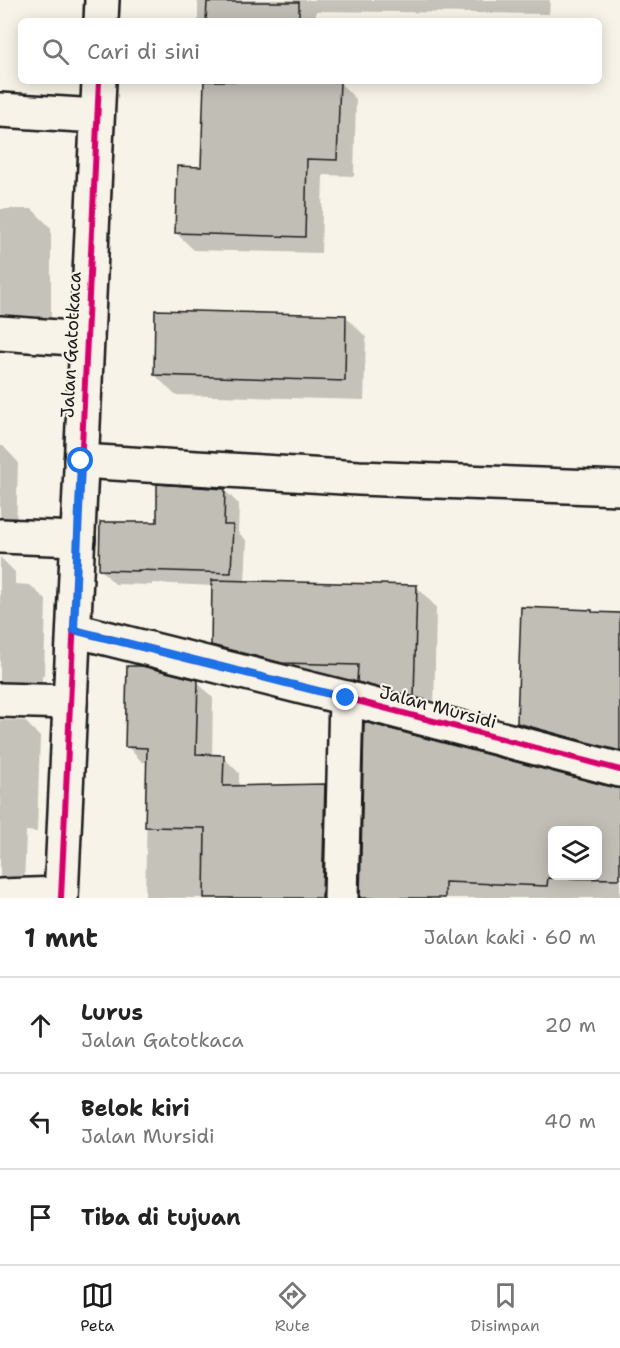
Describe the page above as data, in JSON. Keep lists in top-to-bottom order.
{
  "streets": {
    "street": ["Jalan Gatotkaca", "Jalan Mursidi"]
  },
  "crossings": [
    ["Jalan Gatotkaca", "Jalan Mursidi"]
  ],
  "page": {
    "search": "Cari di sini",
    "heading": ["1 mnt", "Jalan kaki · 60 m"],
    "list": [
      ["Lurus", "Jalan Gatotkaca", "20 m"],
      ["Belok kiri", "Jalan Mursidi", "40 m"],
      "Tiba di tujuan"
    ],
    "nav": ["Peta", "Rute", "Disimpan"]
  }
}
